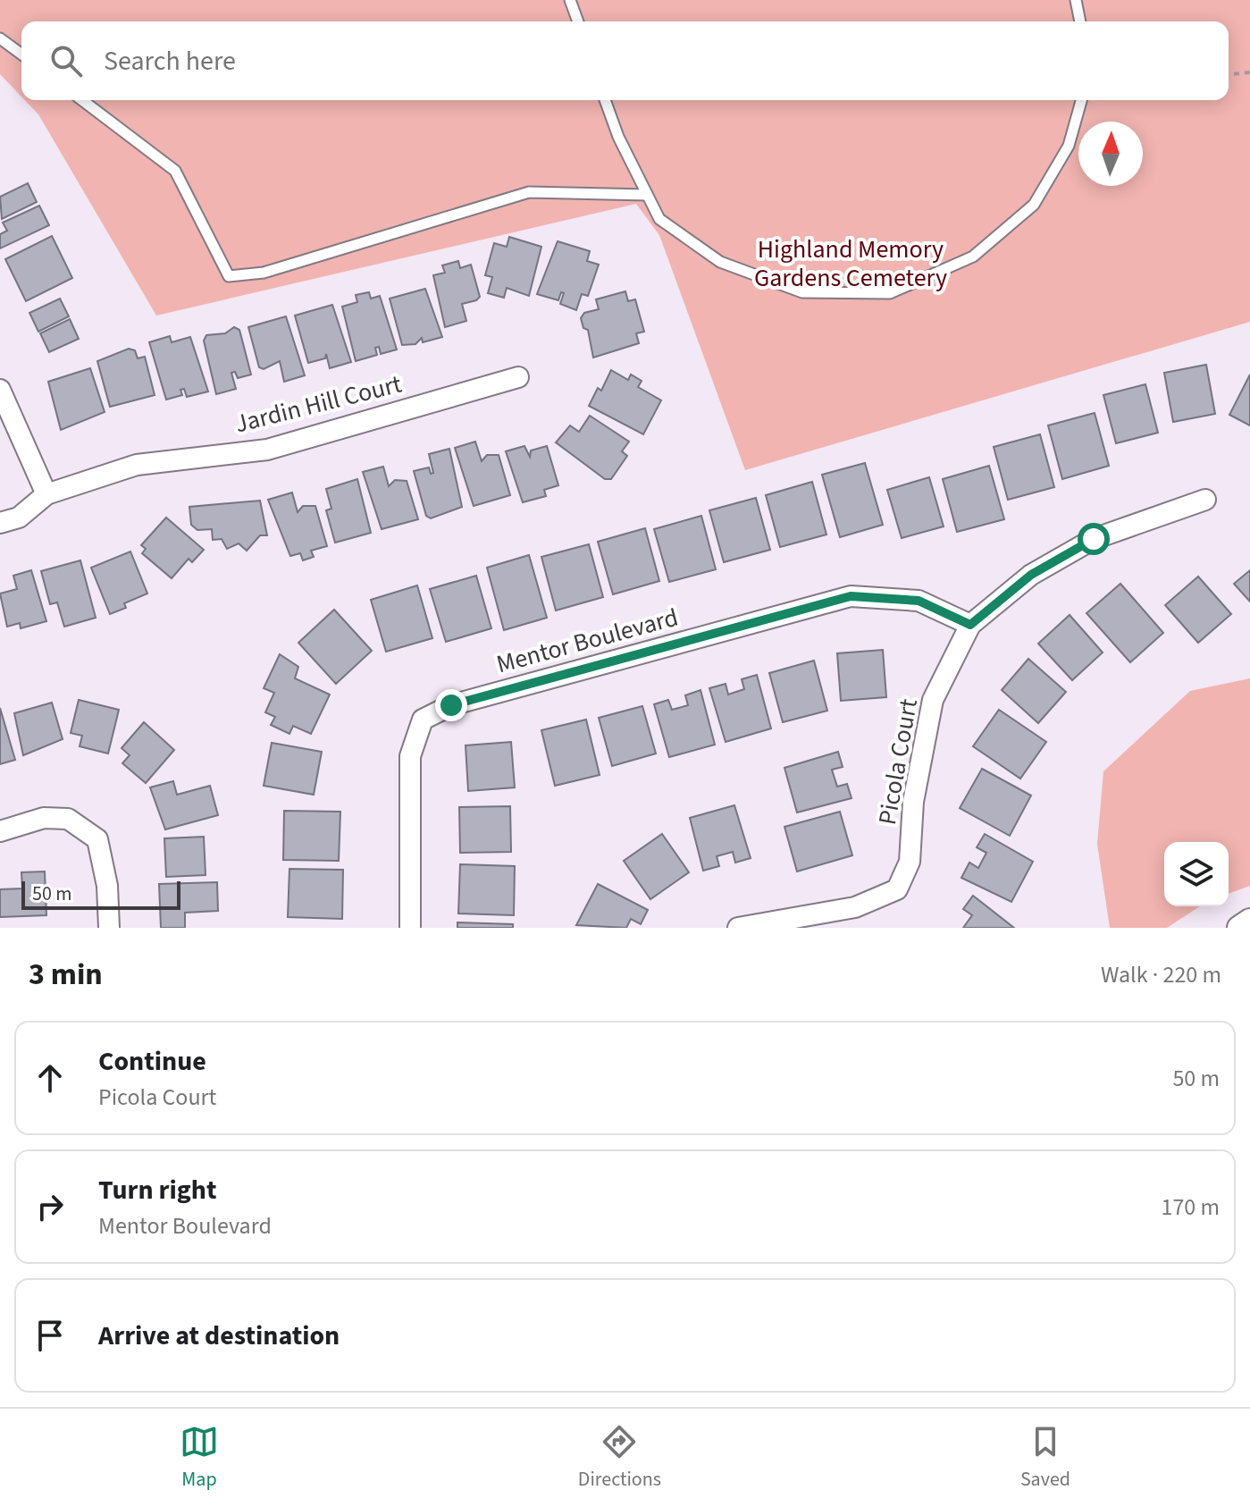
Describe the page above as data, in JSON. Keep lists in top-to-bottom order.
{
  "streets": {
    "street": ["Jardin Hill Court", "Mentor Boulevard", "Picola Court"]
  },
  "crossings": [
    ["Mentor Boulevard", "Picola Court"]
  ],
  "parks": ["Highland Memory Gardens Cemetery"],
  "scale_bar": "50 m",
  "north": "top",
  "page": {
    "search": "Search here",
    "scale": "50 m",
    "heading": ["3 min", "Walk · 220 m"],
    "list": [
      ["Continue", "Picola Court", "50 m"],
      ["Turn right", "Mentor Boulevard", "170 m"],
      "Arrive at destination"
    ],
    "nav": ["Map", "Directions", "Saved"]
  }
}
